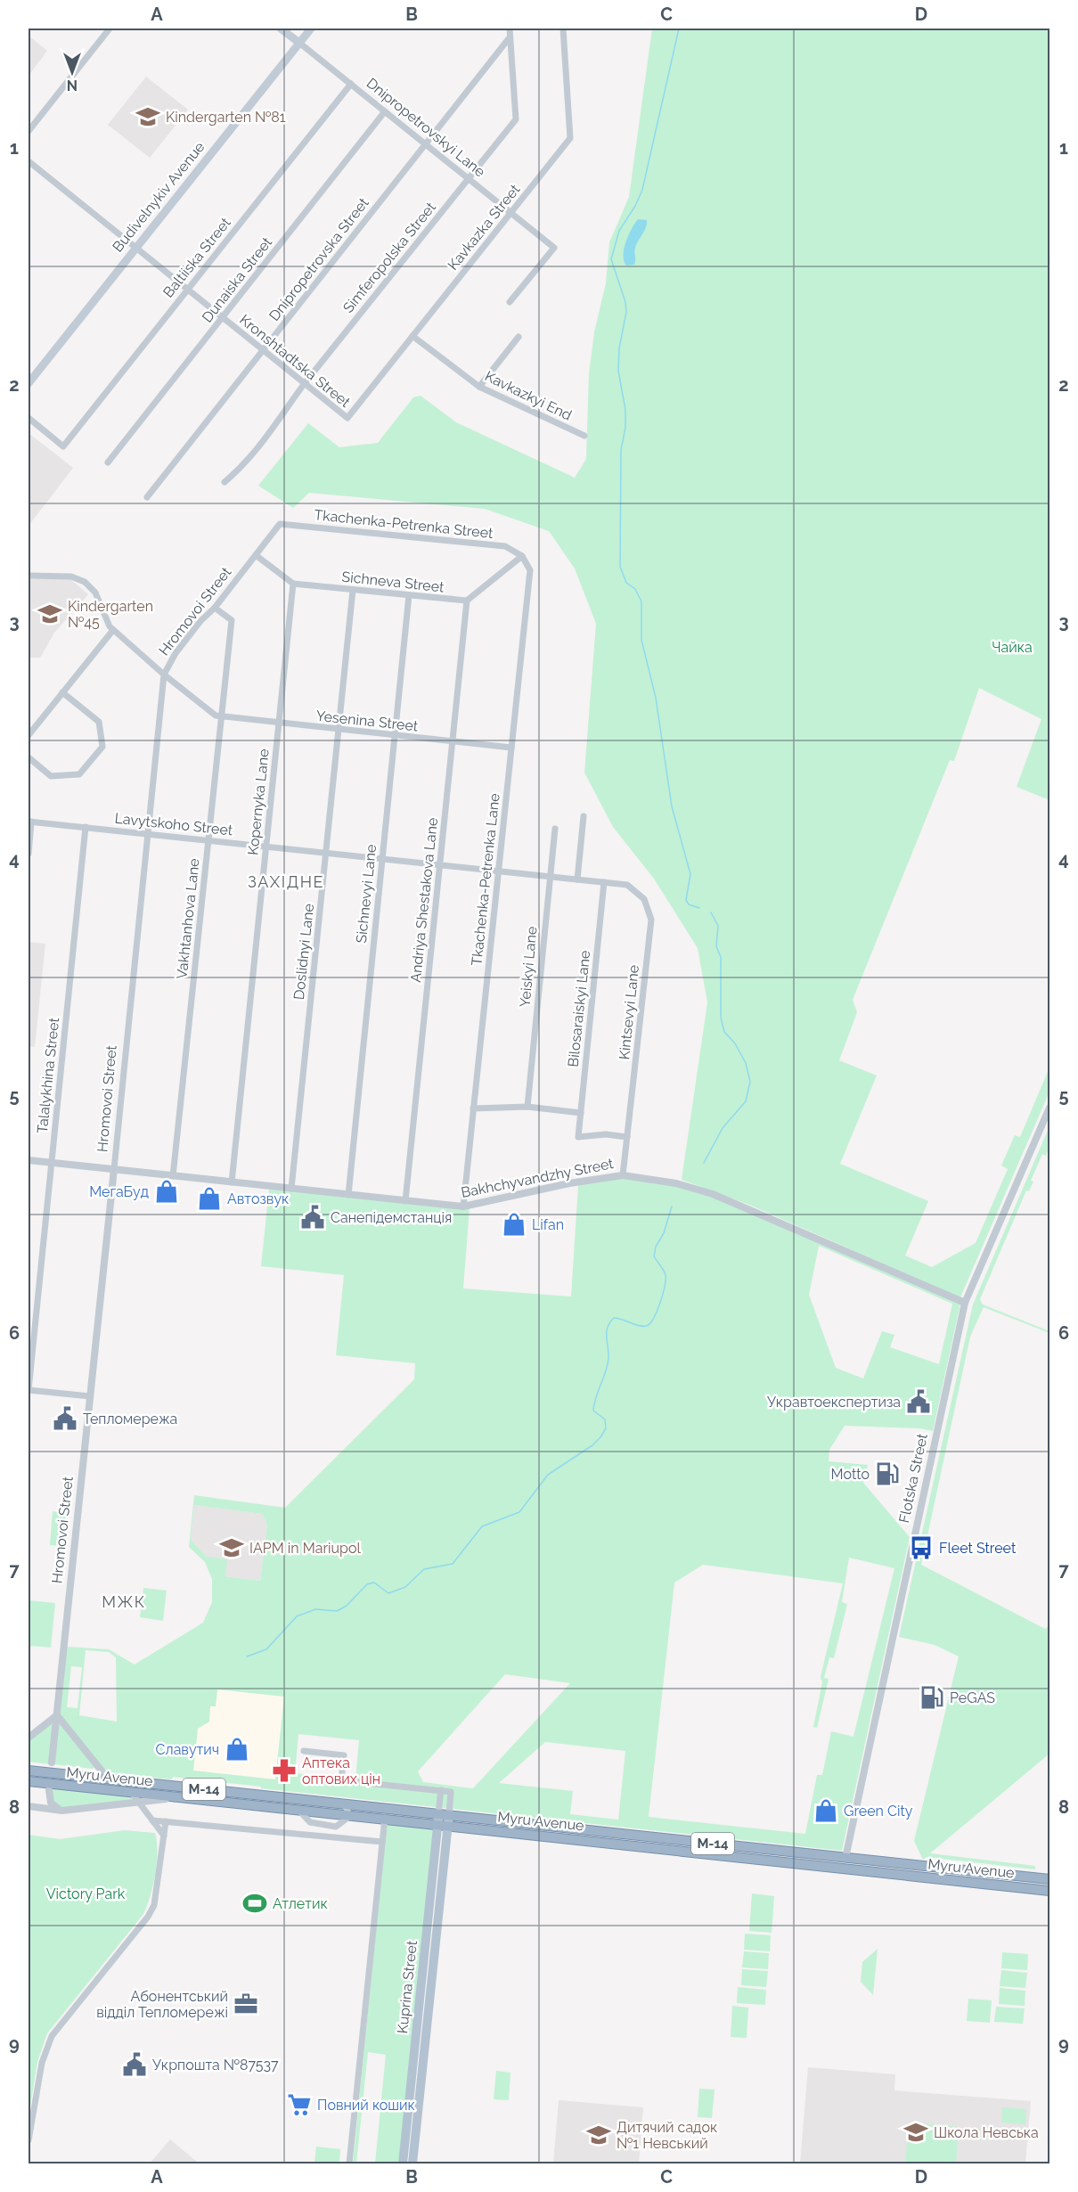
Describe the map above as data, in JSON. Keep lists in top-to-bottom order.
{
  "streets": {
    "highway": ["Flotska Street", "Myru Avenue", "М-14"],
    "main road": ["Dnipropetrovskyi Lane", "Budivelnykiv Avenue", "Kuprina Street"],
    "street": [
      "Kavkazka Street",
      "Baltiiska Street",
      "Simferopolska Street",
      "Dnipropetrovska Street",
      "Dunaiska Street",
      "Kronshtadtska Street",
      "Kavkazkyi End",
      "Tkachenka-Petrenka Street",
      "Sichneva Street",
      "Hromovoi Street",
      "Yesenina Street",
      "Kopernyka Lane",
      "Lavytskoho Street",
      "Tkachenka-Petrenka Lane",
      "Sichnevyi Lane",
      "Andriya Shestakova Lane",
      "Vakhtanhova Lane",
      "Doslidnyi Lane",
      "Yeiskyi Lane",
      "Bilosaraiskyi Lane",
      "Kintsevyi Lane",
      "Talalykhina Street",
      "Bakhchyvandzhy Street"
    ]
  },
  "crossings": [
    ["Dnipropetrovskyi Lane", "Budivelnykiv Avenue"],
    ["Dnipropetrovskyi Lane", "Kavkazka Street"],
    ["Dnipropetrovskyi Lane", "Baltiiska Street"],
    ["Dnipropetrovskyi Lane", "Simferopolska Street"],
    ["Dnipropetrovskyi Lane", "Dnipropetrovska Street"],
    ["Dnipropetrovskyi Lane", "Dunaiska Street"],
    ["Budivelnykiv Avenue", "Kronshtadtska Street"],
    ["Kavkazka Street", "Kronshtadtska Street"],
    ["Kavkazka Street", "Kavkazkyi End"],
    ["Baltiiska Street", "Kronshtadtska Street"],
    ["Simferopolska Street", "Dnipropetrovska Street"],
    ["Simferopolska Street", "Kronshtadtska Street"],
    ["Dnipropetrovska Street", "Kronshtadtska Street"],
    ["Dunaiska Street", "Kronshtadtska Street"],
    ["Tkachenka-Petrenka Street", "Hromovoi Street"],
    ["Tkachenka-Petrenka Street", "Tkachenka-Petrenka Lane"],
    ["Sichneva Street", "Kopernyka Lane"],
    ["Sichneva Street", "Sichnevyi Lane"],
    ["Sichneva Street", "Andriya Shestakova Lane"],
    ["Sichneva Street", "Doslidnyi Lane"],
    ["Hromovoi Street", "Lavytskoho Street"],
    ["Hromovoi Street", "Vakhtanhova Lane"],
    ["Hromovoi Street", "Bakhchyvandzhy Street"],
    ["Yesenina Street", "Kopernyka Lane"],
    ["Yesenina Street", "Tkachenka-Petrenka Lane"],
    ["Yesenina Street", "Sichnevyi Lane"],
    ["Yesenina Street", "Andriya Shestakova Lane"],
    ["Yesenina Street", "Vakhtanhova Lane"],
    ["Yesenina Street", "Doslidnyi Lane"],
    ["Kopernyka Lane", "Lavytskoho Street"],
    ["Kopernyka Lane", "Bakhchyvandzhy Street"],
    ["Lavytskoho Street", "Tkachenka-Petrenka Lane"],
    ["Lavytskoho Street", "Sichnevyi Lane"],
    ["Lavytskoho Street", "Andriya Shestakova Lane"],
    ["Lavytskoho Street", "Vakhtanhova Lane"],
    ["Lavytskoho Street", "Doslidnyi Lane"],
    ["Lavytskoho Street", "Yeiskyi Lane"],
    ["Lavytskoho Street", "Bilosaraiskyi Lane"],
    ["Lavytskoho Street", "Kintsevyi Lane"],
    ["Lavytskoho Street", "Talalykhina Street"],
    ["Tkachenka-Petrenka Lane", "Bakhchyvandzhy Street"],
    ["Sichnevyi Lane", "Bakhchyvandzhy Street"],
    ["Andriya Shestakova Lane", "Bakhchyvandzhy Street"],
    ["Vakhtanhova Lane", "Bakhchyvandzhy Street"],
    ["Doslidnyi Lane", "Bakhchyvandzhy Street"],
    ["Bilosaraiskyi Lane", "Kintsevyi Lane"],
    ["Kintsevyi Lane", "Bakhchyvandzhy Street"],
    ["Talalykhina Street", "Bakhchyvandzhy Street"],
    ["Bakhchyvandzhy Street", "Flotska Street"],
    ["Flotska Street", "Myru Avenue"],
    ["Myru Avenue", "Kuprina Street"]
  ],
  "districts": ["ЗАХІДНЕ", "МЖК"],
  "parks": ["Чайка", "Victory Park"],
  "places": {
    "school or university": [
      "Kindergarten №81",
      "Kindergarten №45",
      "IAPM in Mariupol",
      "Школа Невська",
      "Дитячий садок №1 Невський"
    ],
    "shop": [
      "МегаБуд",
      "Автозвук",
      "Lifan",
      "Славутич",
      "Green City"
    ],
    "public building": [
      "Санепідемстанція",
      "Укравтоекспертиза",
      "Тепломережа",
      "Укрпошта №87537"
    ],
    "fuel station": ["Motto", "PeGAS"],
    "bus stop": ["Fleet Street"],
    "pharmacy": ["Аптека оптових цін"],
    "sports": ["Атлетик"],
    "office": ["Абонентський відділ Тепломережі"],
    "supermarket": ["Повний кошик"]
  },
  "north": "bottom",
  "grid": {
    "columns": [
      "A",
      "B",
      "C",
      "D"
    ],
    "rows": [
      "1",
      "2",
      "3",
      "4",
      "5",
      "6",
      "7",
      "8",
      "9"
    ]
  }
}
